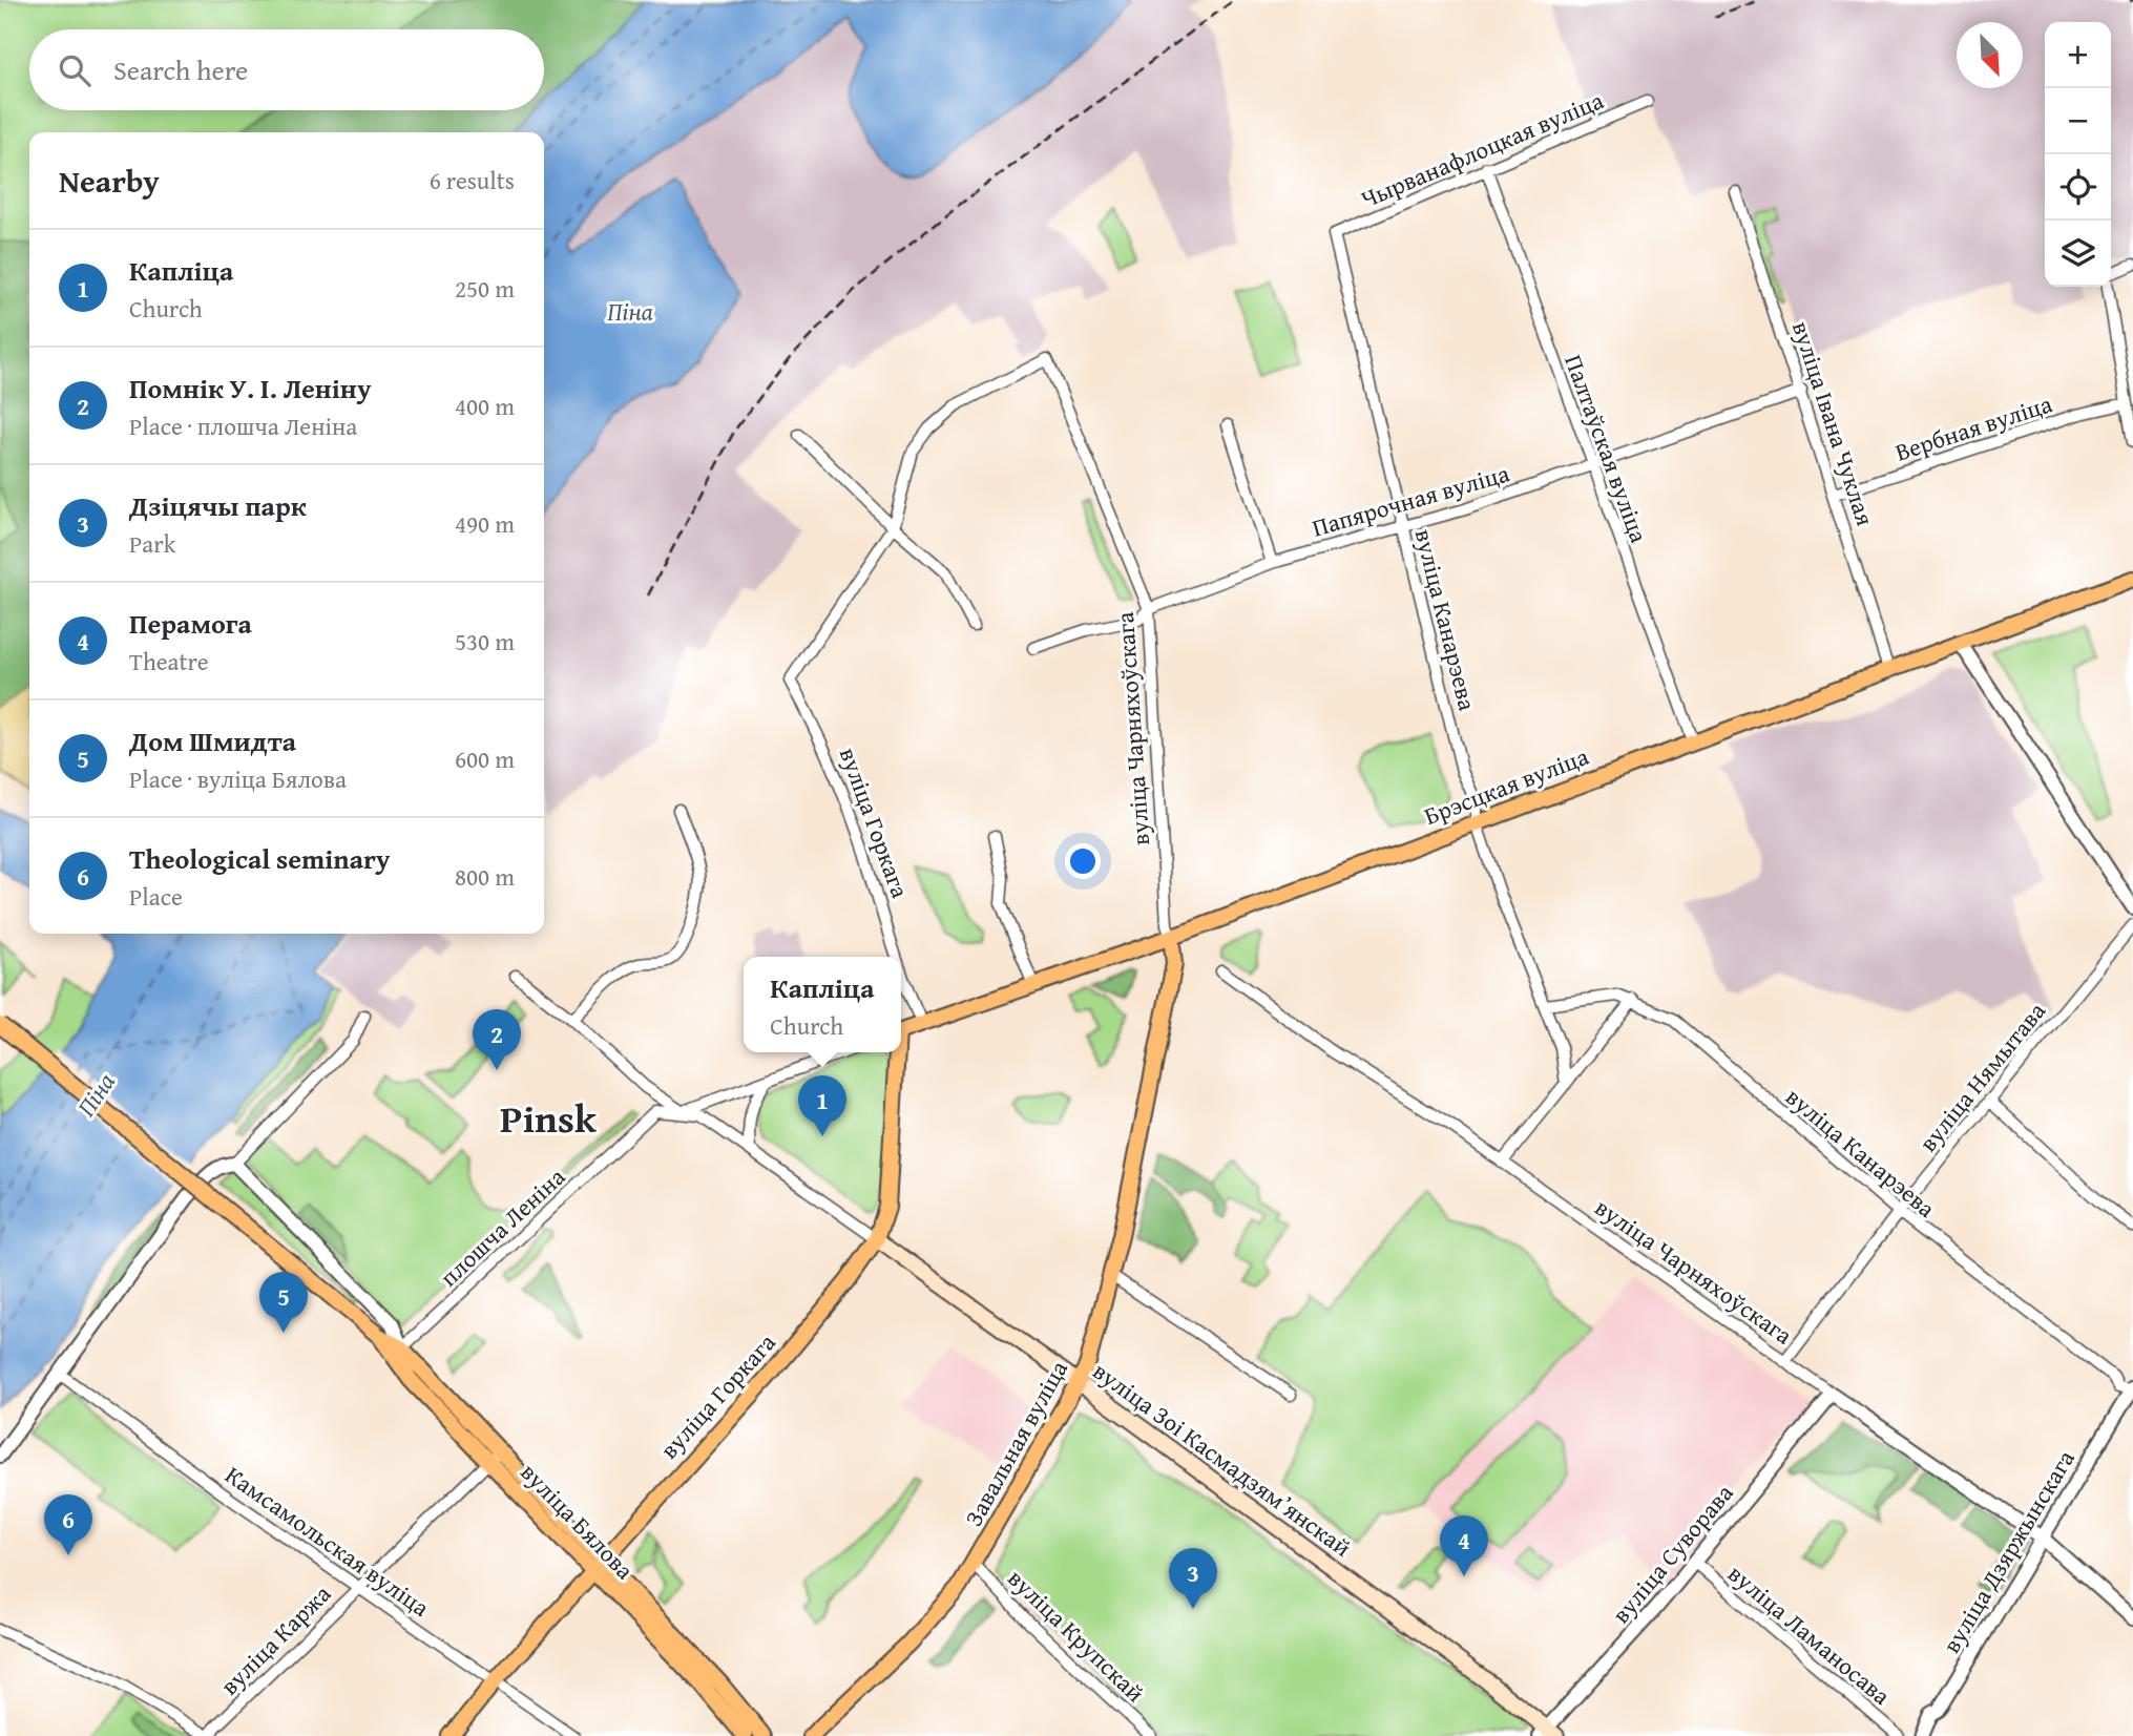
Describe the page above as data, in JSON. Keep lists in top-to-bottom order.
{
  "streets": {
    "main road": [
      "Брэсцкая вуліца",
      "вуліца Горкага",
      "Завальная вуліца",
      "вуліца Зоі Касмадзямʼянскай",
      "вуліца Бялова"
    ],
    "street": [
      "Чырванафлоцкая вуліца",
      "вуліца Івана Чуклая",
      "Вербная вуліца",
      "Палтаўская вуліца",
      "Папярочная вуліца",
      "вуліца Канарэева",
      "вуліца Чарняхоўскага",
      "вуліца Нямытава",
      "плошча Леніна",
      "Камсамольская вуліца",
      "вуліца Дзяржынскага",
      "вуліца Суворава",
      "вуліца Ламаносава",
      "вуліца Крупскай",
      "вуліца Каржа"
    ]
  },
  "crossings": [
    ["Чырванафлоцкая вуліца", "Палтаўская вуліца"],
    ["Чырванафлоцкая вуліца", "вуліца Канарэева"],
    ["вуліца Івана Чуклая", "Вербная вуліца"],
    ["вуліца Івана Чуклая", "Папярочная вуліца"],
    ["вуліца Івана Чуклая", "Брэсцкая вуліца"],
    ["Палтаўская вуліца", "Папярочная вуліца"],
    ["Палтаўская вуліца", "Брэсцкая вуліца"],
    ["Папярочная вуліца", "вуліца Канарэева"],
    ["Папярочная вуліца", "вуліца Чарняхоўскага"],
    ["вуліца Канарэева", "Брэсцкая вуліца"],
    ["вуліца Канарэева", "вуліца Нямытава"],
    ["вуліца Канарэева", "вуліца Дзяржынскага"],
    ["вуліца Чарняхоўскага", "Брэсцкая вуліца"],
    ["вуліца Чарняхоўскага", "вуліца Горкага"],
    ["вуліца Чарняхоўскага", "вуліца Нямытава"],
    ["вуліца Чарняхоўскага", "Завальная вуліца"],
    ["вуліца Чарняхоўскага", "вуліца Дзяржынскага"],
    ["вуліца Чарняхоўскага", "вуліца Суворава"],
    ["Брэсцкая вуліца", "вуліца Горкага"],
    ["Брэсцкая вуліца", "Завальная вуліца"],
    ["вуліца Горкага", "вуліца Зоі Касмадзямʼянскай"],
    ["вуліца Горкага", "вуліца Бялова"],
    ["вуліца Горкага", "Камсамольская вуліца"],
    ["плошча Леніна", "вуліца Зоі Касмадзямʼянскай"],
    ["плошча Леніна", "вуліца Бялова"],
    ["Завальная вуліца", "вуліца Зоі Касмадзямʼянскай"],
    ["Завальная вуліца", "вуліца Крупскай"],
    ["вуліца Зоі Касмадзямʼянскай", "вуліца Суворава"],
    ["вуліца Бялова", "вуліца Каржа"],
    ["Камсамольская вуліца", "вуліца Каржа"],
    ["вуліца Суворава", "вуліца Ламаносава"]
  ],
  "districts": ["Pinsk"],
  "water": ["Піна"],
  "north": "bottom right",
  "page": {
    "map_buttons": ["+", "−"],
    "search": "Search here",
    "heading": ["Nearby", "6 results"],
    "list": [
      {
        "mark": "1",
        "name": "Капліца",
        "note": "Church",
        "value": "250 m"
      },
      {
        "mark": "2",
        "name": "Помнік У. І. Леніну",
        "note": "Place · плошча Леніна",
        "value": "400 m"
      },
      {
        "mark": "3",
        "name": "Дзіцячы парк",
        "note": "Park",
        "value": "490 m"
      },
      {
        "mark": "4",
        "name": "Перамога",
        "note": "Theatre",
        "value": "530 m"
      },
      {
        "mark": "5",
        "name": "Дом Шмидта",
        "note": "Place · вуліца Бялова",
        "value": "600 m"
      },
      {
        "mark": "6",
        "name": "Theological seminary",
        "note": "Place",
        "value": "800 m"
      }
    ],
    "popup": ["Капліца", "Church"],
    "pins": [
      "2",
      "1",
      "5",
      "6",
      "4",
      "3"
    ]
  }
}
